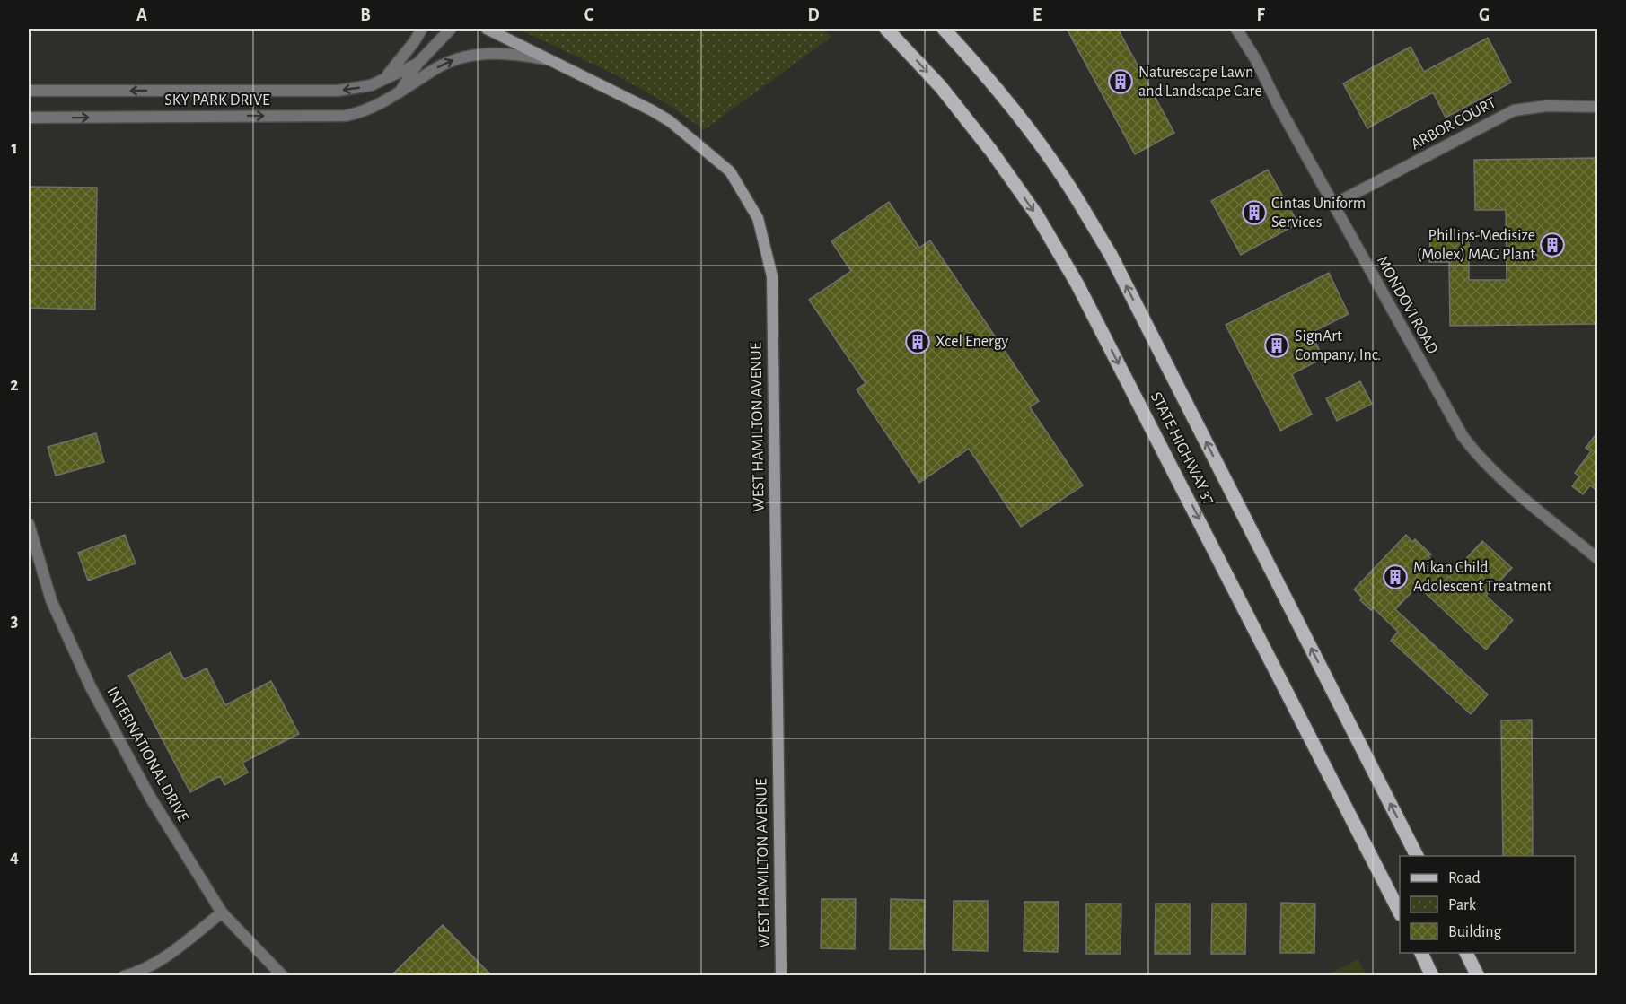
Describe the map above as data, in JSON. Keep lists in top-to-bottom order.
{
  "streets": {
    "main road": ["STATE HIGHWAY 37"],
    "street": [
      "SKY PARK DRIVE",
      "ARBOR COURT",
      "MONDOVI ROAD",
      "WEST HAMILTON AVENUE",
      "INTERNATIONAL DRIVE"
    ]
  },
  "crossings": [
    ["SKY PARK DRIVE", "WEST HAMILTON AVENUE"],
    ["ARBOR COURT", "MONDOVI ROAD"]
  ],
  "places": {
    "building": [
      "Naturescape Lawn and Landscape Care",
      "Cintas Uniform Services",
      "Phillips-Medisize (Molex) MAG Plant",
      "Xcel Energy",
      "SignArt Company, Inc.",
      "Mikan Child Adolescent Treatment"
    ]
  },
  "legend": ["Road", "Park", "Building"],
  "grid": {
    "columns": [
      "A",
      "B",
      "C",
      "D",
      "E",
      "F",
      "G"
    ],
    "rows": [
      "1",
      "2",
      "3",
      "4"
    ]
  }
}
